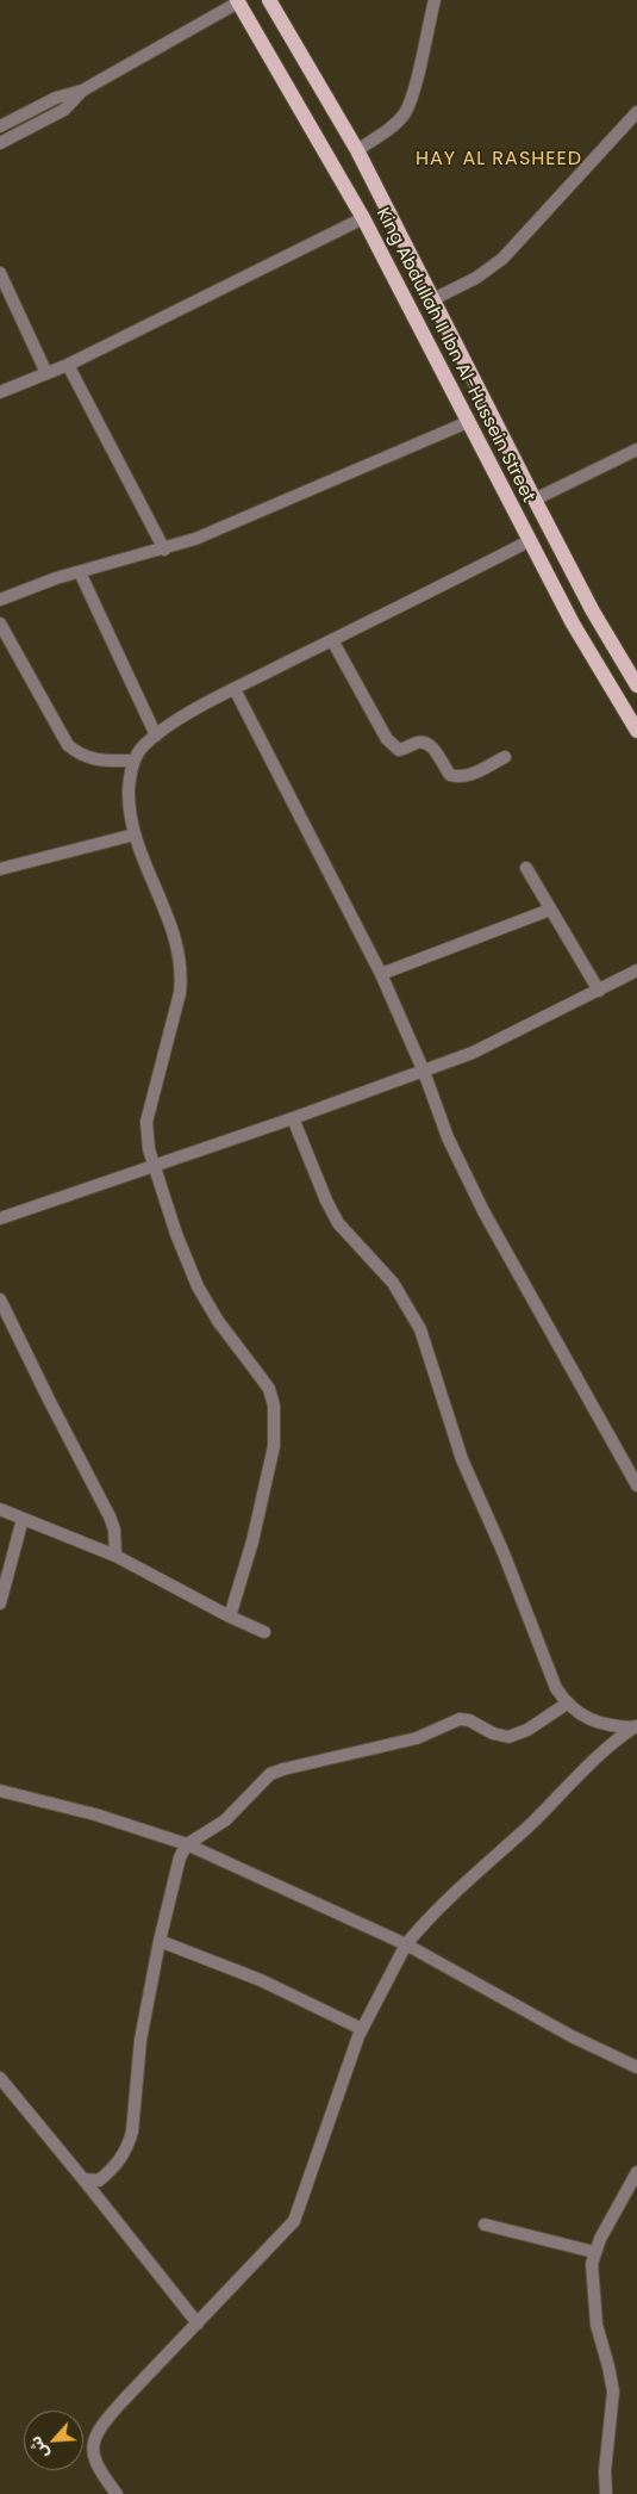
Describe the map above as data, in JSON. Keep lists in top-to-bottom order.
{
  "streets": {
    "main road": ["King Abdullah II Ibn Al-Hussein Street"]
  },
  "districts": ["HAY AL RASHEED"],
  "north": "bottom left"
}
